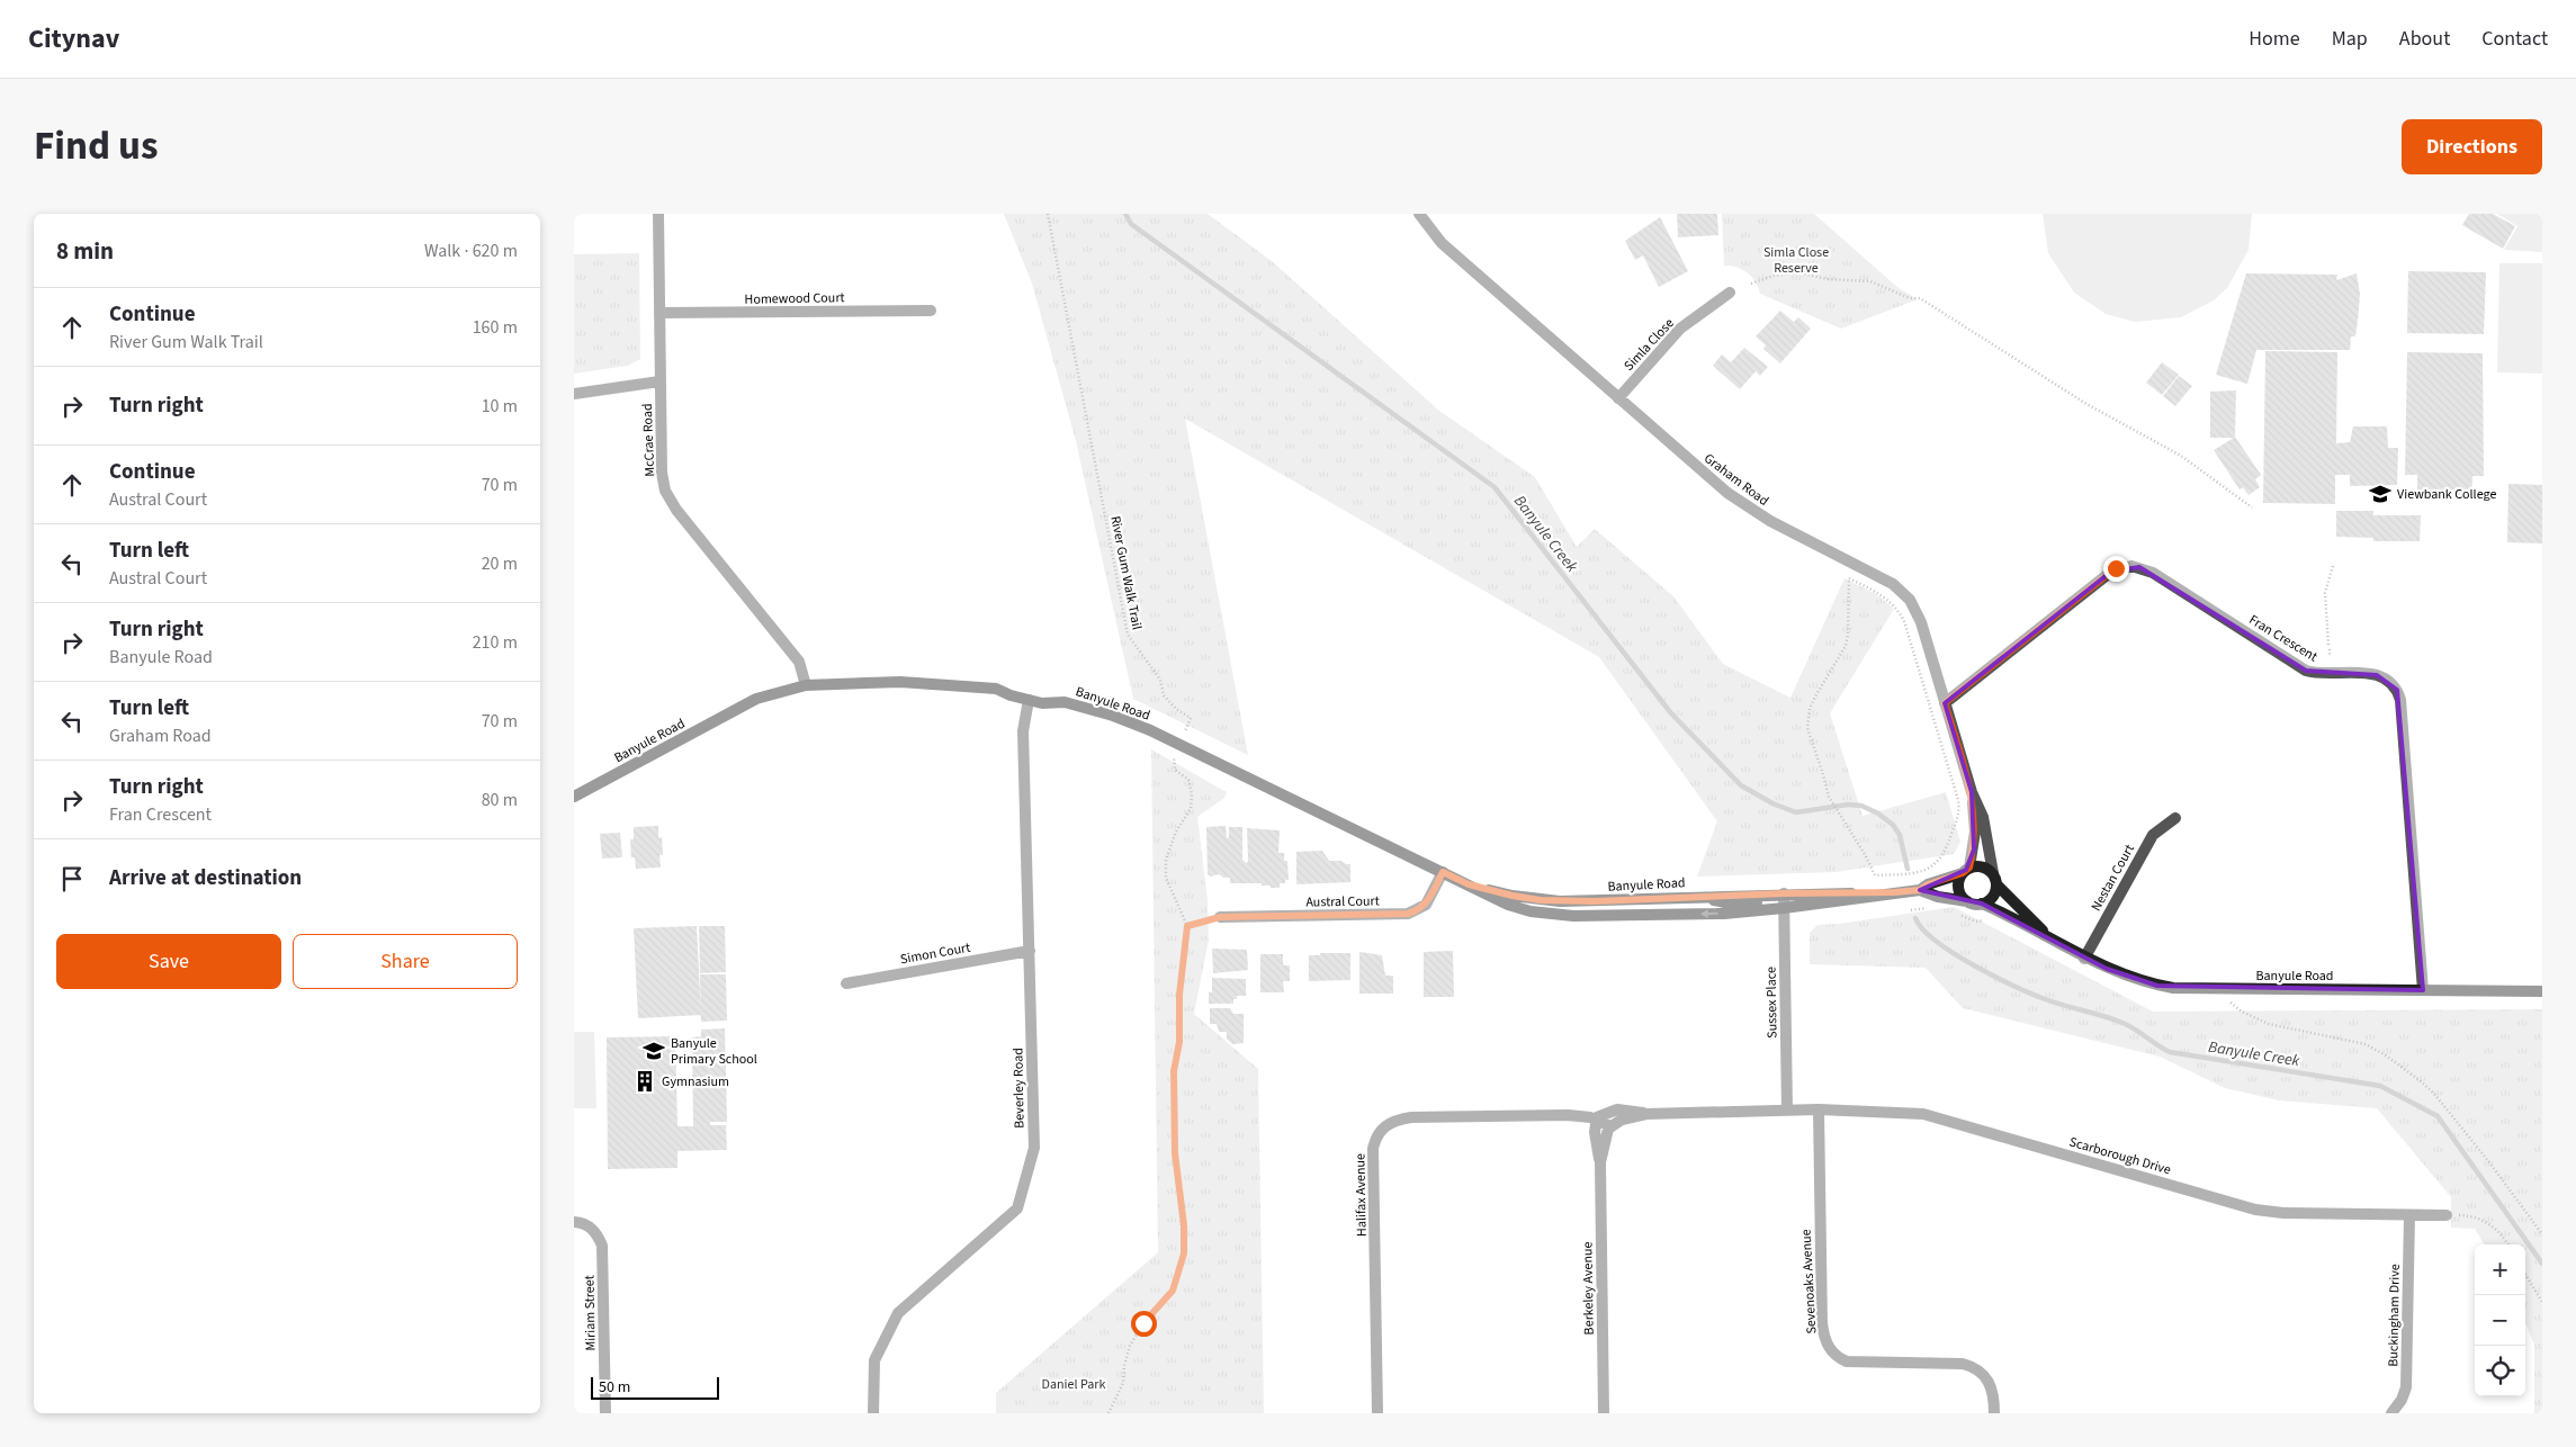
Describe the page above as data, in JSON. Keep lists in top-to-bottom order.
{
  "streets": {
    "street": [
      "Homewood Court",
      "Simla Close",
      "McCrae Road",
      "Graham Road",
      "Fran Crescent",
      "Banyule Road",
      "Nestan Court",
      "Austral Court",
      "Simon Court",
      "Sussex Place",
      "Beverley Road",
      "Scarborough Drive",
      "Halifax Avenue",
      "Sevenoaks Avenue",
      "Berkeley Avenue",
      "Miriam Street",
      "Buckingham Drive"
    ],
    "path": ["River Gum Walk Trail"]
  },
  "crossings": [
    ["Homewood Court", "McCrae Road"],
    ["Simla Close", "Graham Road"],
    ["McCrae Road", "Banyule Road"],
    ["Graham Road", "Fran Crescent"],
    ["Graham Road", "Banyule Road"],
    ["River Gum Walk Trail", "Banyule Road"],
    ["Fran Crescent", "Banyule Road"],
    ["Banyule Road", "Nestan Court"],
    ["Banyule Road", "Austral Court"],
    ["Banyule Road", "Sussex Place"],
    ["Banyule Road", "Beverley Road"],
    ["Simon Court", "Beverley Road"],
    ["Sussex Place", "Scarborough Drive"],
    ["Scarborough Drive", "Sevenoaks Avenue"],
    ["Scarborough Drive", "Buckingham Drive"],
    ["Halifax Avenue", "Berkeley Avenue"]
  ],
  "water": ["Banyule Creek"],
  "parks": ["Simla Close Reserve", "Daniel Park"],
  "places": {
    "school or university": ["Viewbank College", "Banyule Primary School"],
    "building": ["Gymnasium"]
  },
  "scale_bar": "50 m",
  "page": {
    "header": "Citynav",
    "nav": [
      "Home",
      "Map",
      "About",
      "Contact"
    ],
    "title": "Find us",
    "buttons": [
      "Directions",
      ["Save", "Share"]
    ],
    "heading": ["8 min", "Walk · 620 m"],
    "list": [
      ["Continue", "River Gum Walk Trail", "160 m"],
      ["Turn right", "10 m"],
      ["Continue", "Austral Court", "70 m"],
      ["Turn left", "Austral Court", "20 m"],
      ["Turn right", "Banyule Road", "210 m"],
      ["Turn left", "Graham Road", "70 m"],
      ["Turn right", "Fran Crescent", "80 m"],
      "Arrive at destination"
    ],
    "map_buttons": ["+", "−"],
    "scale": "50 m"
  }
}
